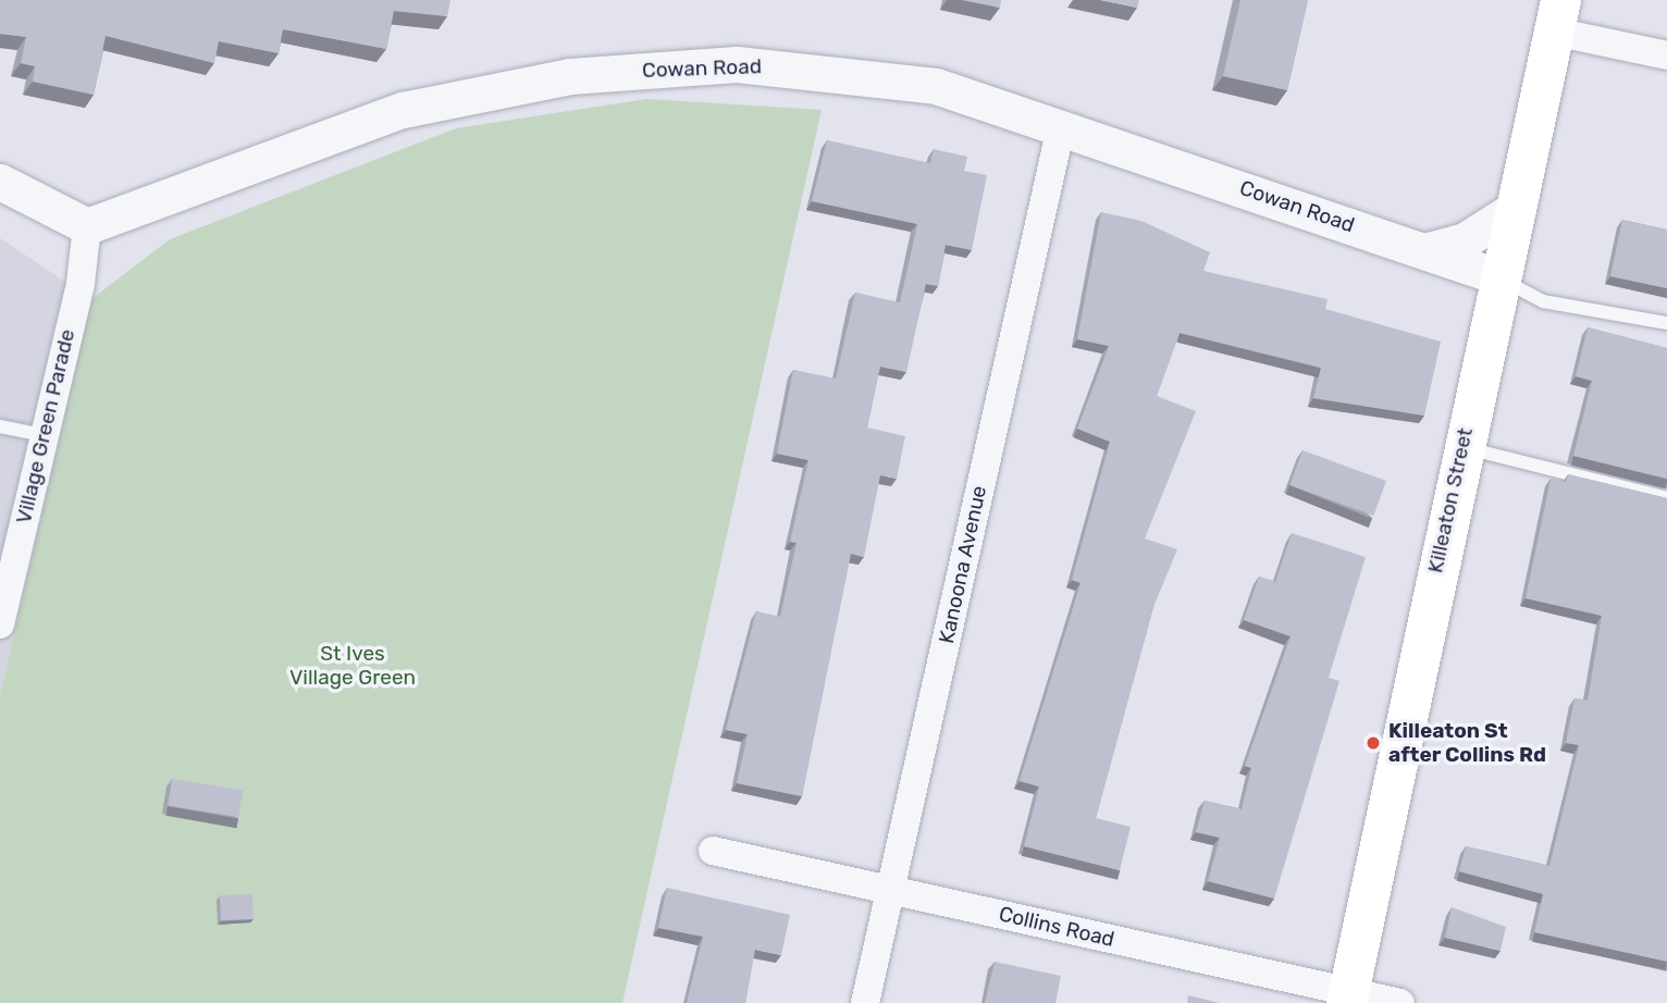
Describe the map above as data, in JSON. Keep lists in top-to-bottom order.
{
  "streets": {
    "main road": ["Killeaton Street"],
    "street": [
      "Cowan Road",
      "Village Green Parade",
      "Kanoona Avenue",
      "Collins Road"
    ]
  },
  "crossings": [
    ["Cowan Road", "Village Green Parade"],
    ["Cowan Road", "Killeaton Street"],
    ["Cowan Road", "Kanoona Avenue"],
    ["Killeaton Street", "Collins Road"],
    ["Kanoona Avenue", "Collins Road"]
  ],
  "parks": ["St Ives Village Green"],
  "places": ["Killeaton St after Collins Rd"]
}
